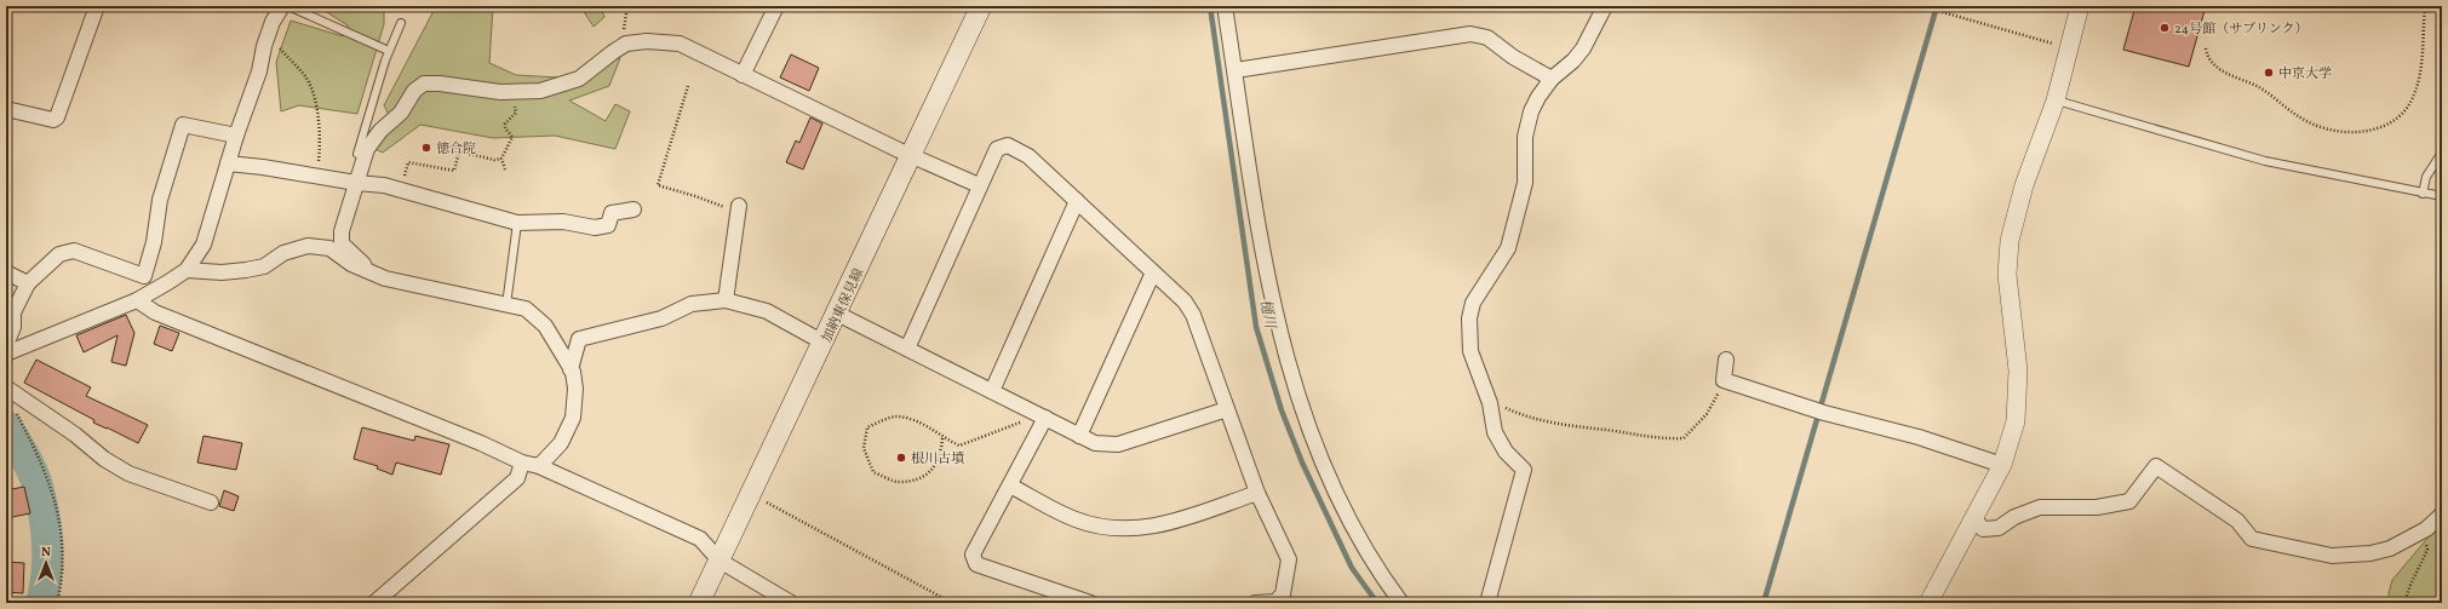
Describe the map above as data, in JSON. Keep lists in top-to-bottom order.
{
  "streets": {
    "main road": ["加納東保見線"]
  },
  "water": ["樋川"],
  "places": [
    "24号館（サブリンク）",
    "中京大学",
    "徳合院",
    "根川古墳"
  ],
  "north": "top"
}
